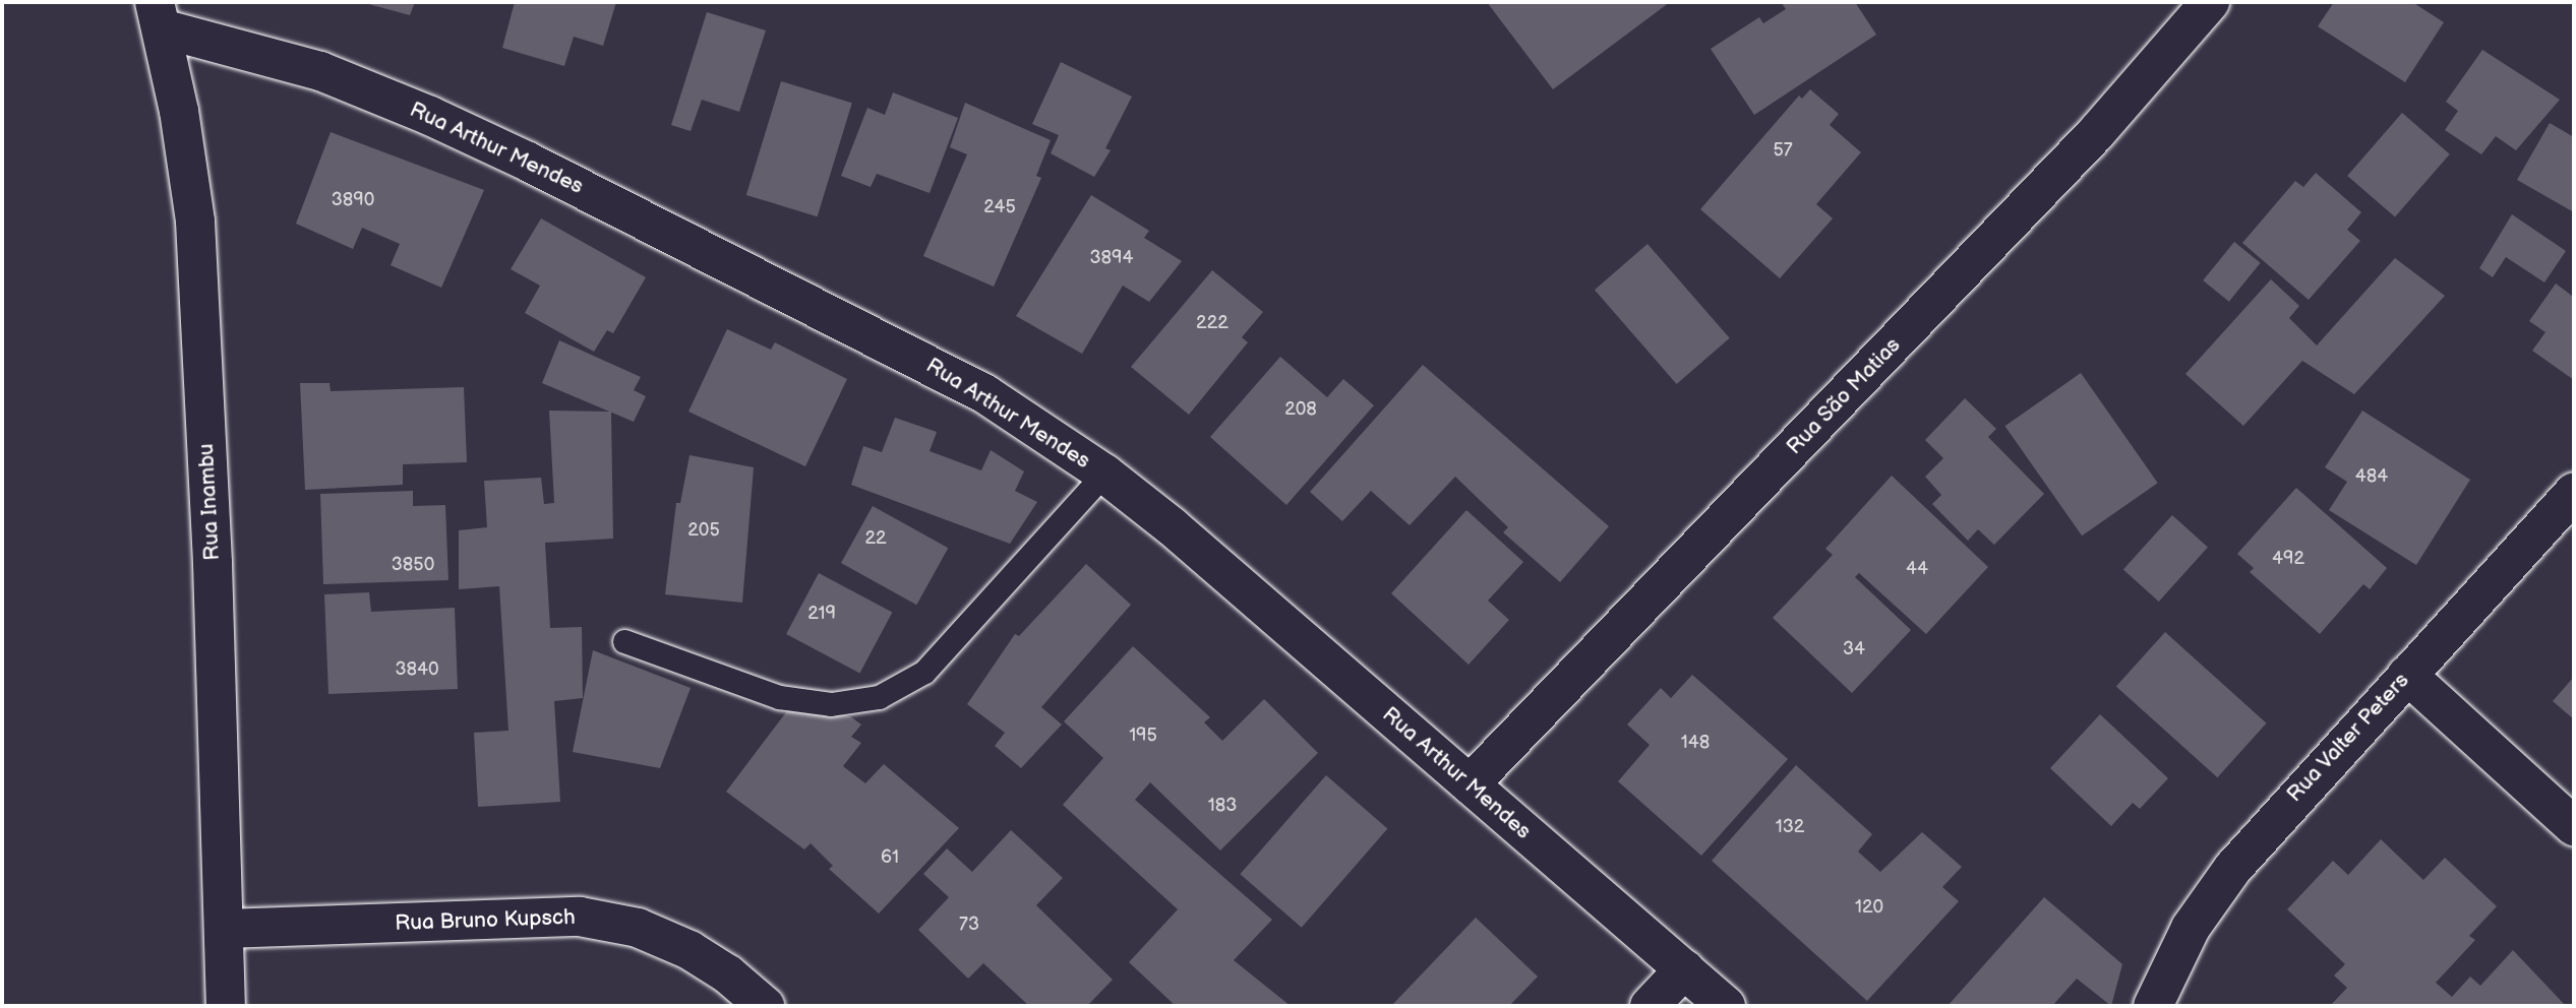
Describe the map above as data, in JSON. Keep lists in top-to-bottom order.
{
  "streets": {
    "street": [
      "Rua Arthur Mendes",
      "Rua São Matias",
      "Rua Inambu",
      "Rua Valter Peters",
      "Rua Bruno Kupsch"
    ]
  },
  "crossings": [
    ["Rua Arthur Mendes", "Rua São Matias"],
    ["Rua Arthur Mendes", "Rua Inambu"],
    ["Rua Inambu", "Rua Bruno Kupsch"]
  ],
  "house_numbers": [
    "57",
    "3890",
    "245",
    "3894",
    "222",
    "208",
    "484",
    "205",
    "22",
    "492",
    "3850",
    "44",
    "219",
    "34",
    "3840",
    "195",
    "148",
    "183",
    "132",
    "61",
    "120",
    "73"
  ]
}
